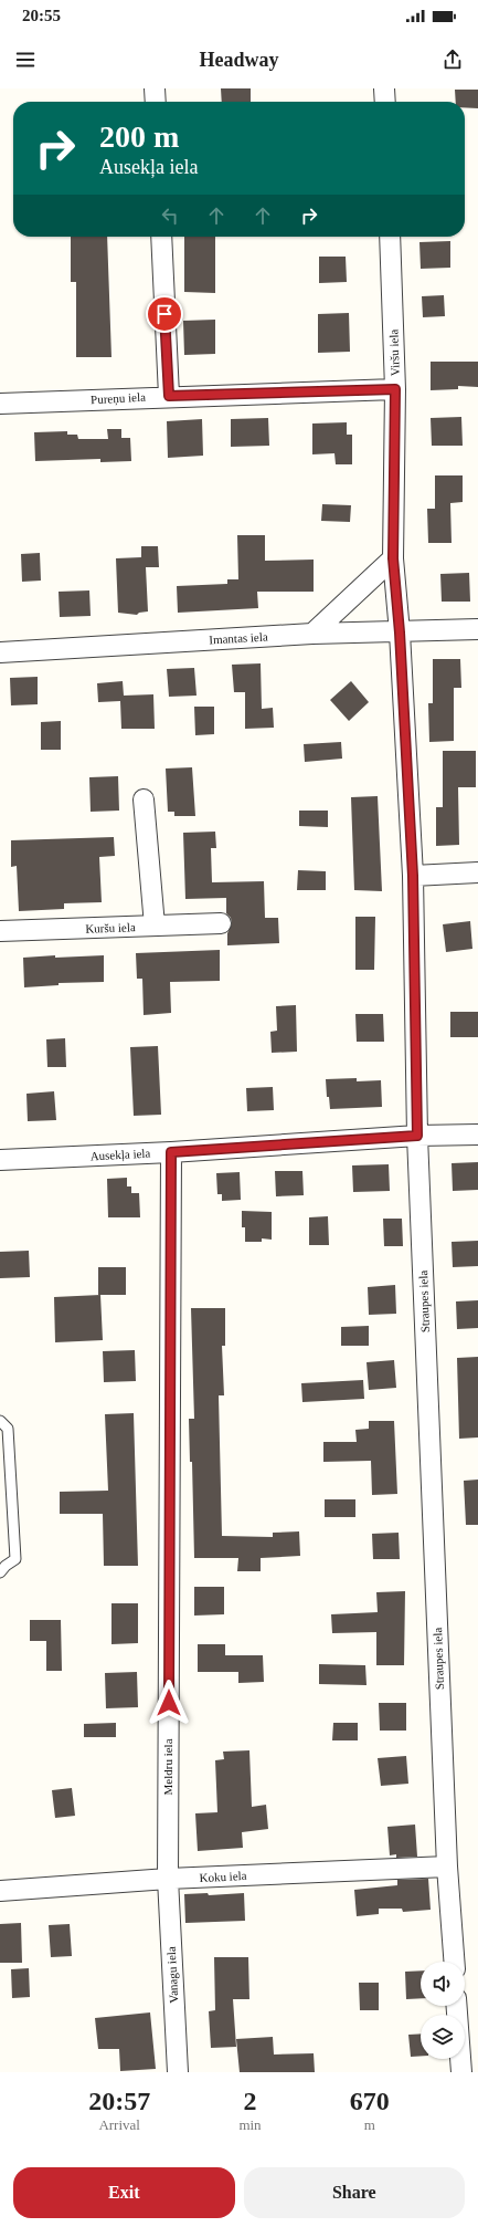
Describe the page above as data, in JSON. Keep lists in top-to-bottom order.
{
  "streets": {
    "street": [
      "Viršu iela",
      "Pureņu iela",
      "Imantas iela",
      "Kuršu iela",
      "Ausekļa iela",
      "Straupes iela",
      "Meldru iela",
      "Koku iela",
      "Vanagu iela"
    ]
  },
  "crossings": [
    ["Viršu iela", "Pureņu iela"],
    ["Viršu iela", "Imantas iela"],
    ["Viršu iela", "Straupes iela"],
    ["Imantas iela", "Straupes iela"],
    ["Ausekļa iela", "Straupes iela"],
    ["Ausekļa iela", "Meldru iela"],
    ["Straupes iela", "Koku iela"],
    ["Meldru iela", "Koku iela"],
    ["Meldru iela", "Vanagu iela"],
    ["Koku iela", "Vanagu iela"]
  ],
  "page": {
    "status": "20:55",
    "header": "Headway",
    "turn": ["200 m", "Ausekļa iela"],
    "eta": [
      "20:57",
      "Arrival",
      "2",
      "min",
      "670",
      "m"
    ],
    "buttons": ["Exit", "Share"]
  }
}
